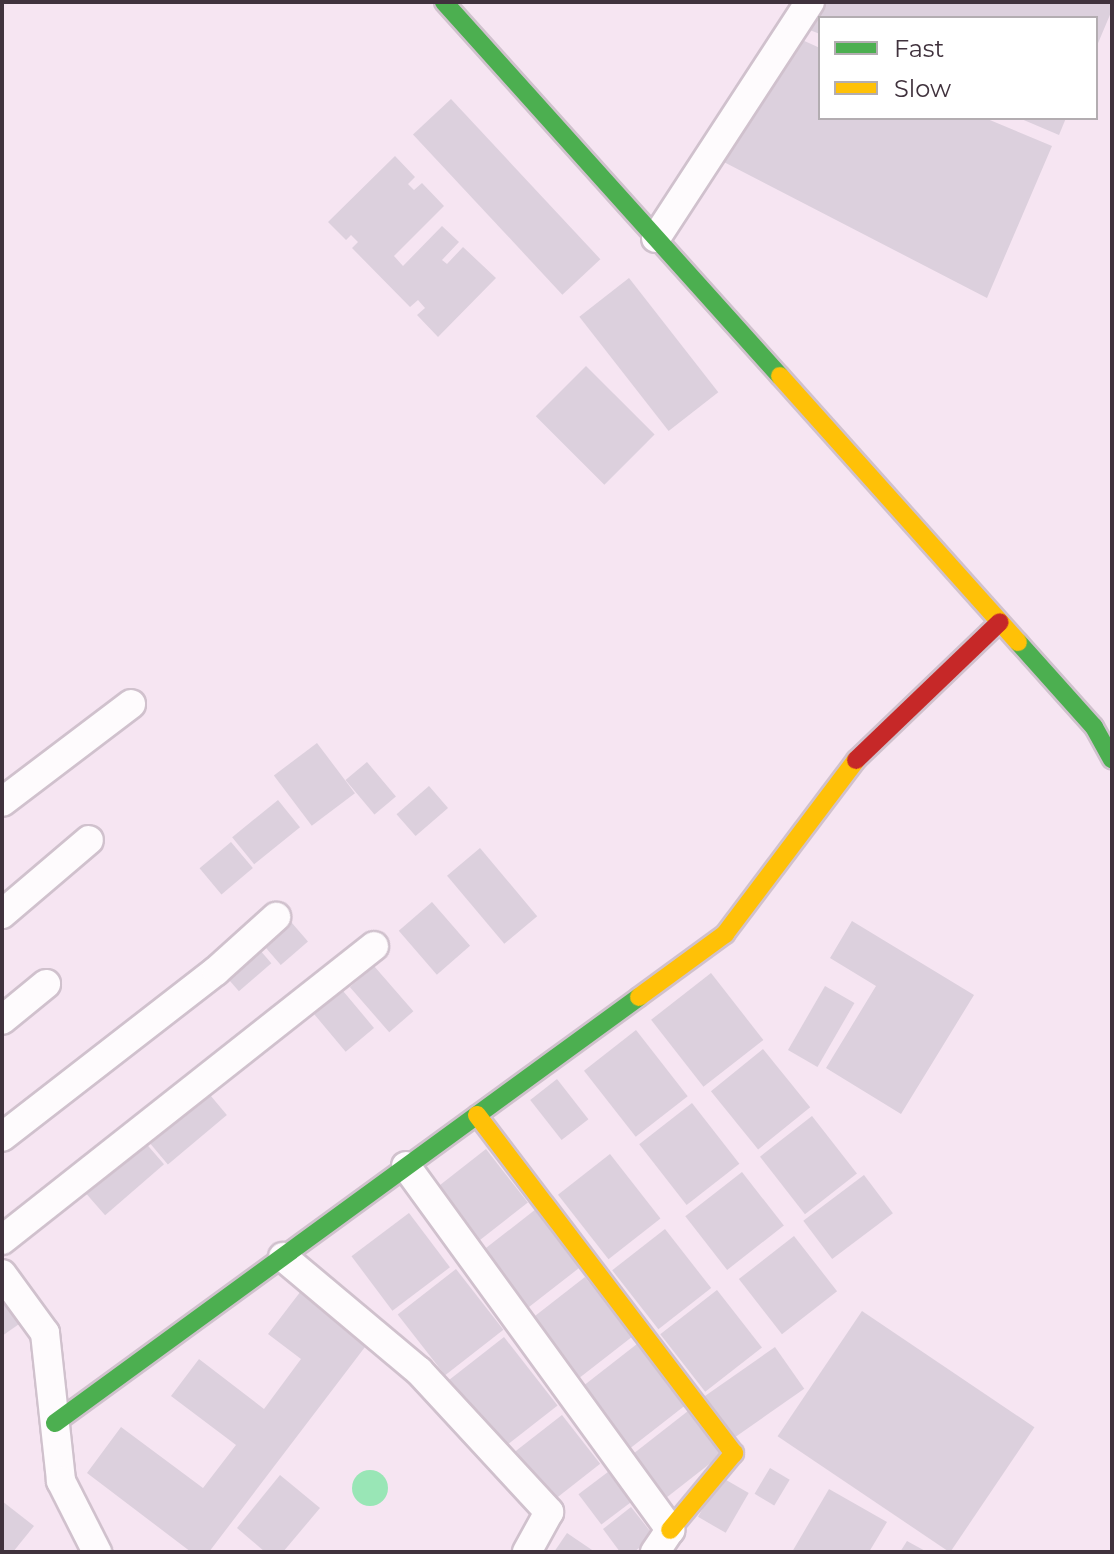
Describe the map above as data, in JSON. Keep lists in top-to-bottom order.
{
  "legend": ["Fast", "Slow"]
}
